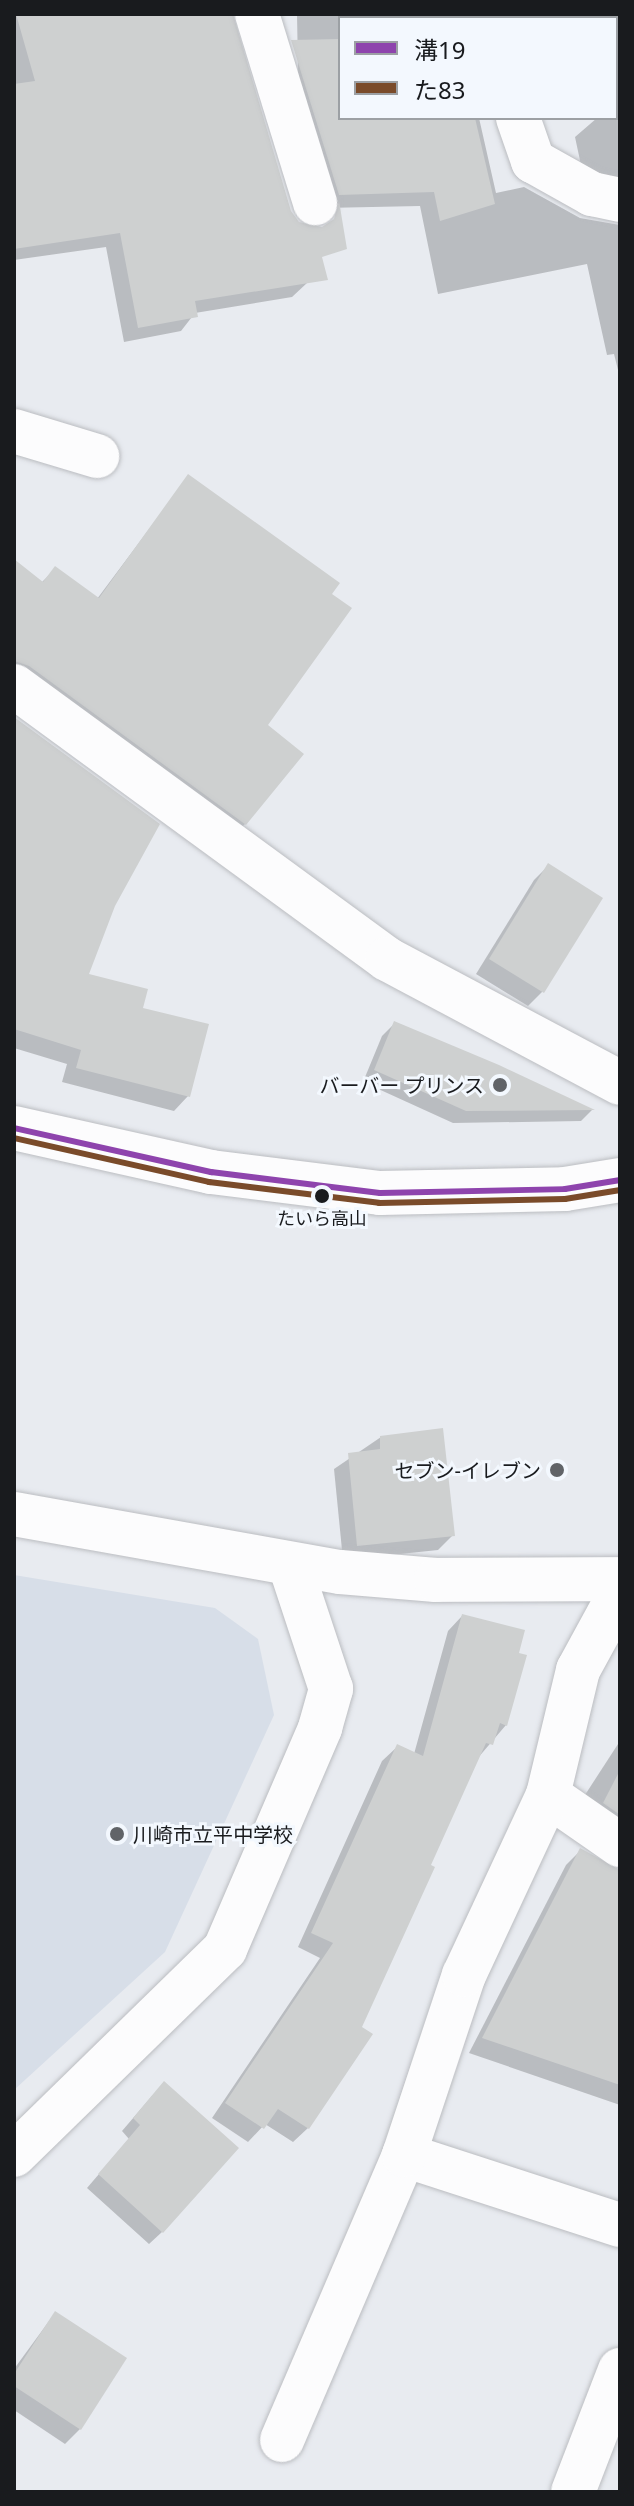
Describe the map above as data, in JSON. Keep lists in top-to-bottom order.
{
  "places": [
    "バーバー プリンス",
    "たいら高山",
    "セブン-イレブン",
    "川崎市立平中学校"
  ],
  "lines": ["transit line 溝19", "transit line た83"],
  "legend": ["溝19", "た83"]
}
